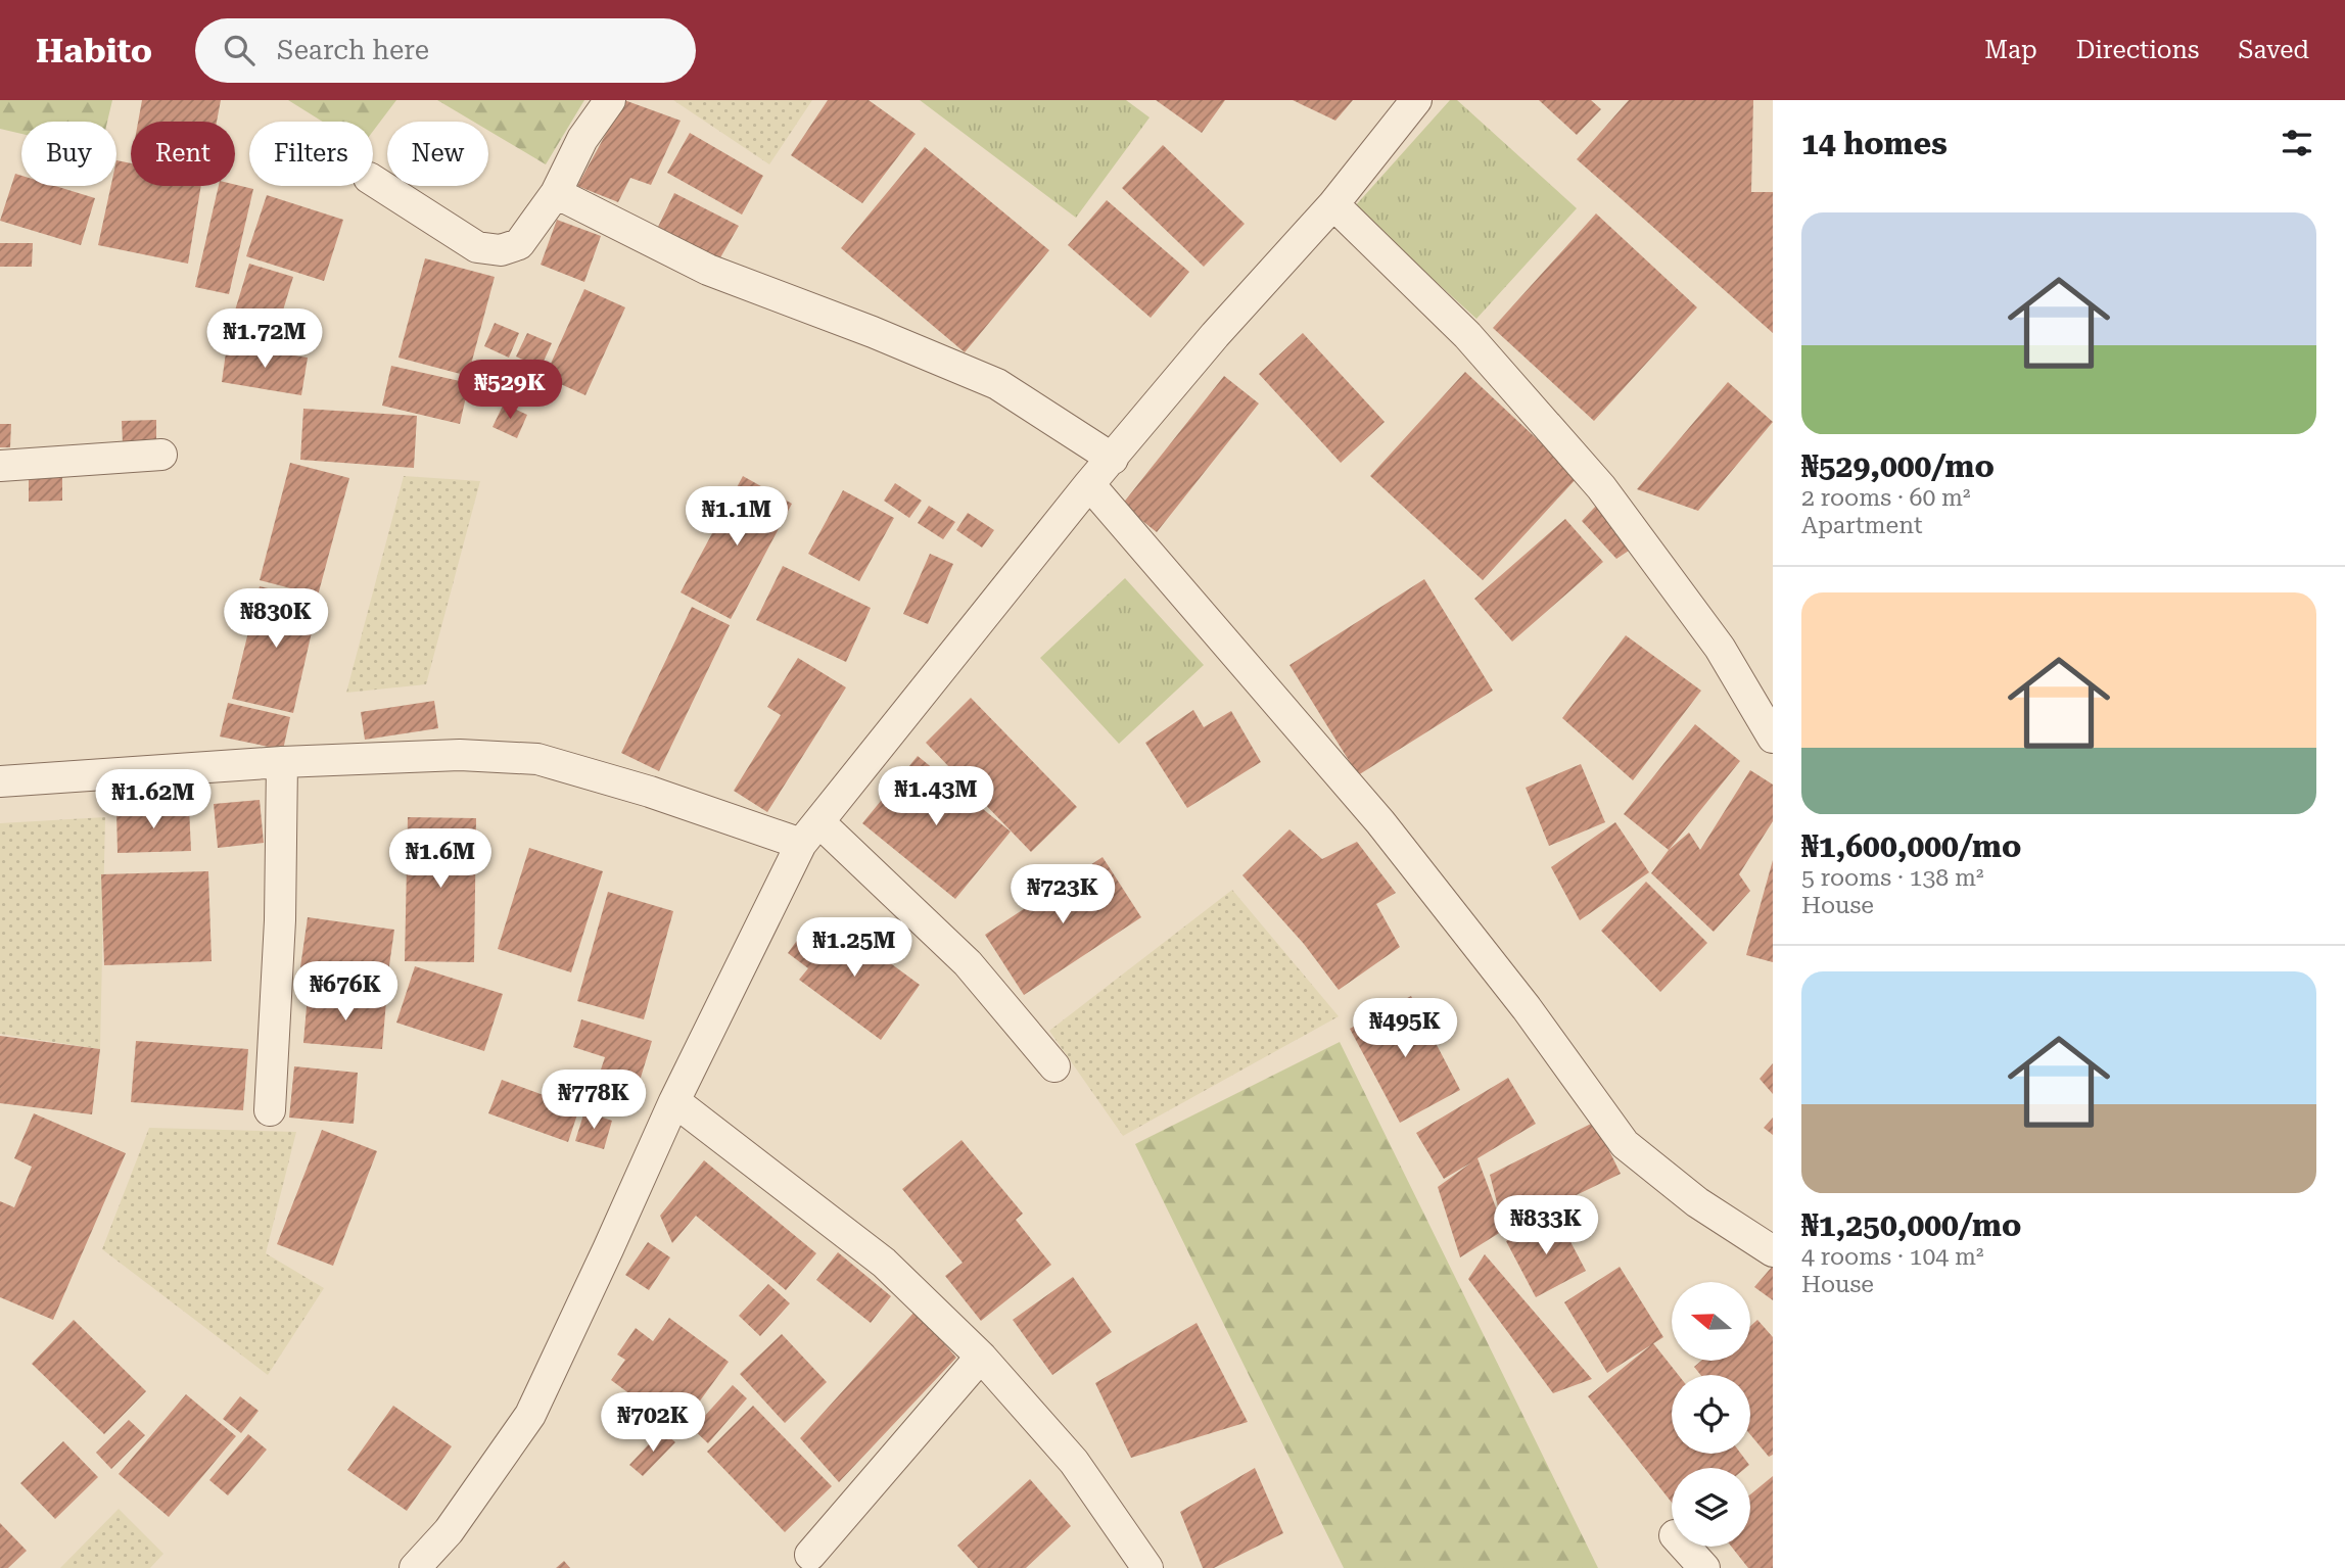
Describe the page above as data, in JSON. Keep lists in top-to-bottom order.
{
  "north": "left",
  "page": {
    "header": "Habito",
    "search": "Search here",
    "nav": ["Map", "Directions", "Saved"],
    "heading": "14 homes",
    "chip": [
      "Buy",
      "Rent",
      "Filters",
      "New"
    ],
    "list": [
      {
        "name": "₦529,000/mo",
        "note": "2 rooms · 60 m² · Apartment"
      },
      {
        "name": "₦1,600,000/mo",
        "note": "5 rooms · 138 m² · House"
      },
      {
        "name": "₦1,250,000/mo",
        "note": "4 rooms · 104 m² · House"
      }
    ],
    "price": [
      "₦1.72M",
      "₦529K",
      "₦1.1M",
      "₦830K",
      "₦1.43M",
      "₦1.62M",
      "₦1.6M",
      "₦723K",
      "₦1.25M",
      "₦676K",
      "₦495K",
      "₦778K",
      "₦833K",
      "₦702K"
    ]
  }
}
